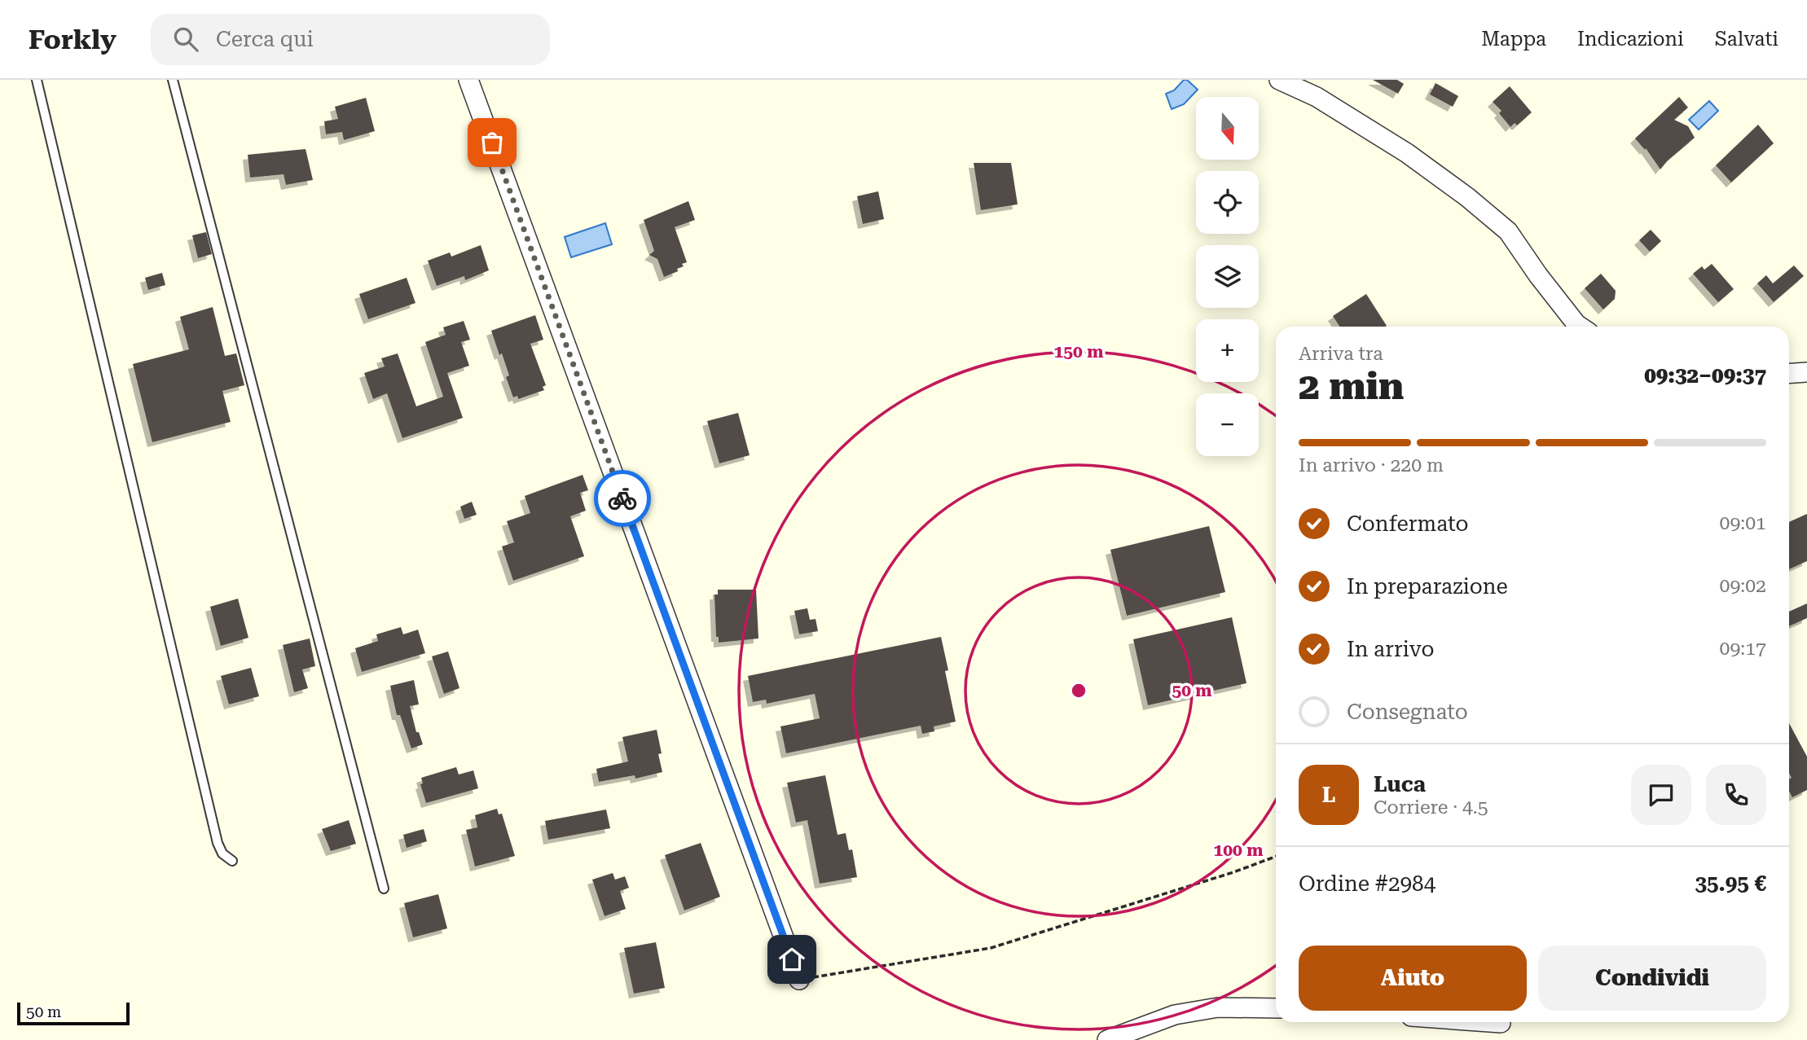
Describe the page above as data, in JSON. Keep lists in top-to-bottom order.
{
  "scale_bar": "50 m",
  "north": "bottom",
  "page": {
    "header": "Forkly",
    "search": "Cerca qui",
    "nav": ["Mappa", "Indicazioni", "Salvati"],
    "map_buttons": ["+", "−"],
    "heading": ["2 min", "Arriva tra", "09:32–09:37"],
    "panel": [
      "Luca",
      "Corriere · 4.5",
      "Ordine #2984",
      "35.95 €"
    ],
    "bar": "In arrivo · 220 m",
    "list": [
      ["Confermato", "09:01"],
      ["In preparazione", "09:02"],
      ["In arrivo", "09:17"],
      "Consegnato"
    ],
    "round": "L",
    "buttons": ["Aiuto", "Condividi"],
    "scale": "50 m"
  },
  "rings": ["150 m", "50 m", "100 m"]
}
